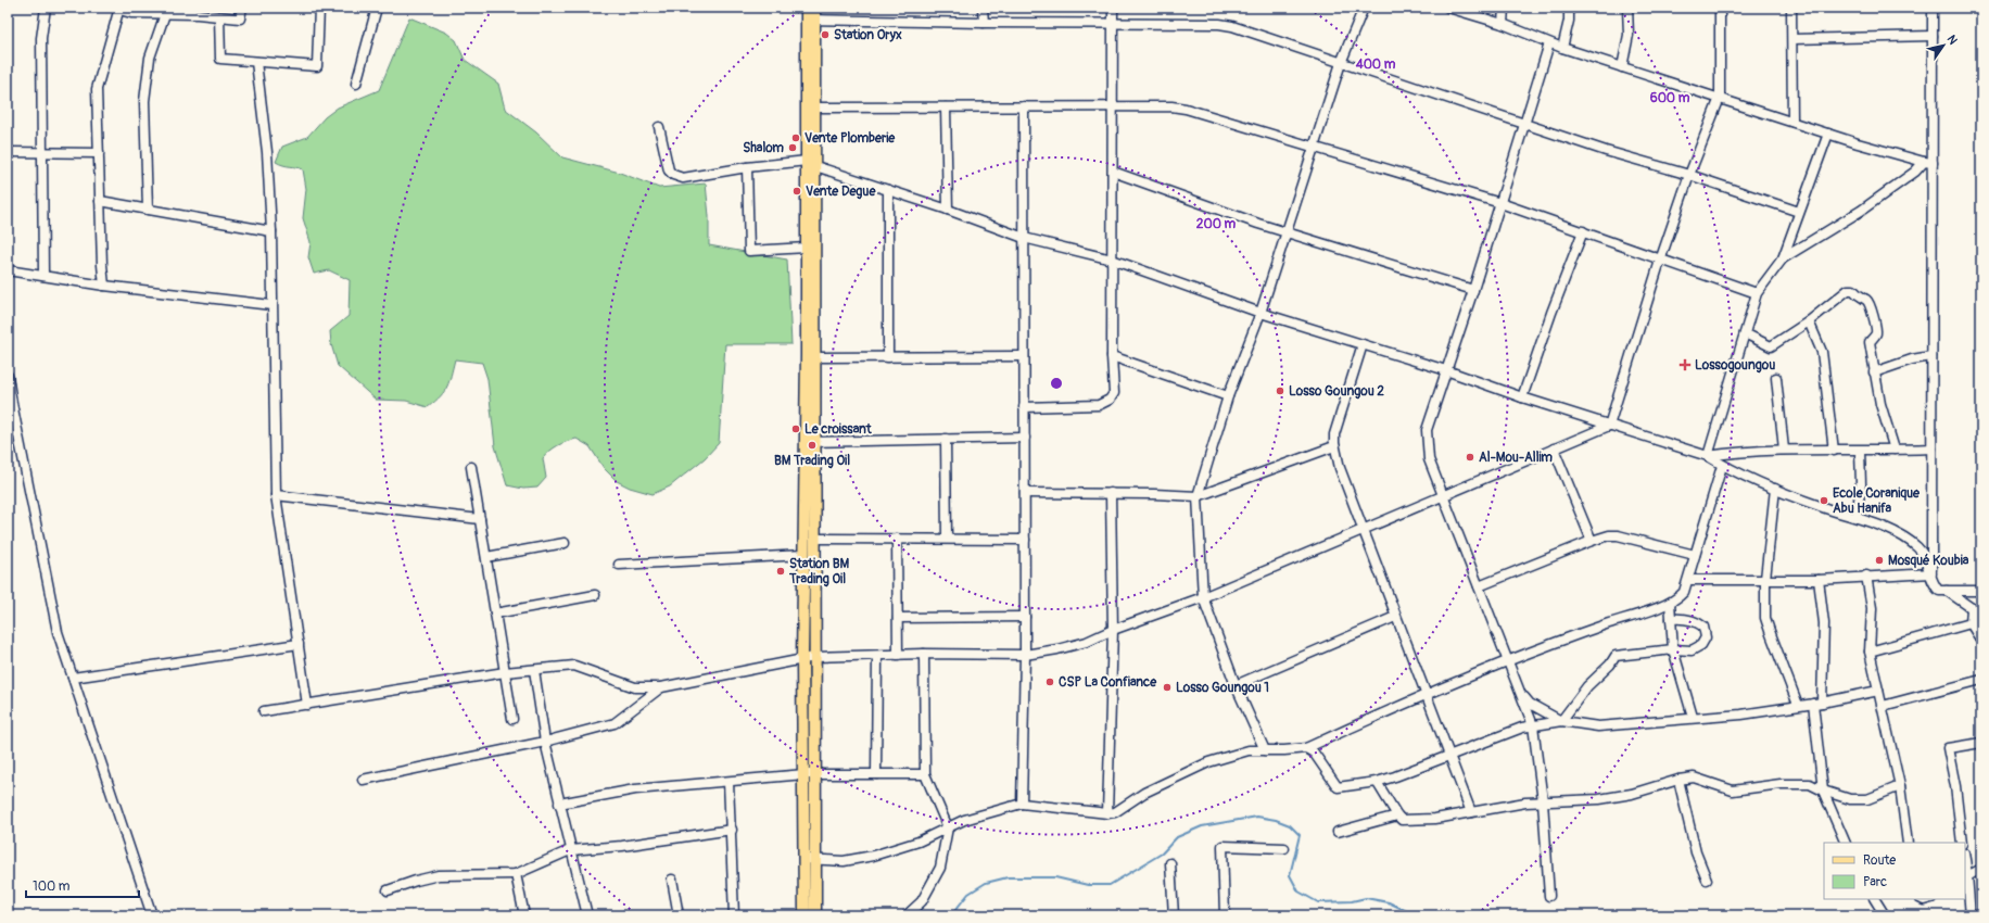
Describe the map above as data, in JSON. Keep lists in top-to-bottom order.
{
  "places": {
    "other": [
      "Station Oryx",
      "Vente Plomberie",
      "Shalom",
      "Vente Degue",
      "Losso Goungou 2",
      "Le croissant",
      "BM Trading Oil",
      "Al-Mou-Allim",
      "Ecole Coranique Abu Hanifa",
      "Mosqué Koubia",
      "Station BM Trading Oil",
      "CSP La Confiance",
      "Losso Goungou 1"
    ],
    "health": ["Lossogoungou"]
  },
  "legend": ["Route", "Parc"],
  "scale_bar": "100 m",
  "north": "top right",
  "rings": ["400 m", "600 m", "200 m"]
}
